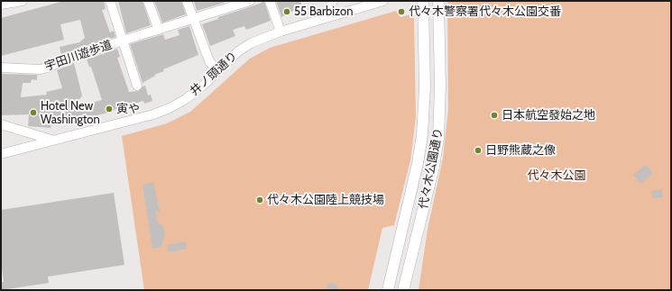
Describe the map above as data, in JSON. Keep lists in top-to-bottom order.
{
  "streets": {
    "main road": ["代々木公園通り"],
    "street": ["宇田川遊歩道", "井ノ頭通り"]
  },
  "parks": ["代々木公園"],
  "places": [
    "55 Barbizon",
    "代々木警察署代々木公園交番",
    "寅や",
    "Hotel New Washington",
    "日本航空發始之地",
    "日野熊蔵之像",
    "代々木公園陸上競技場"
  ]
}
